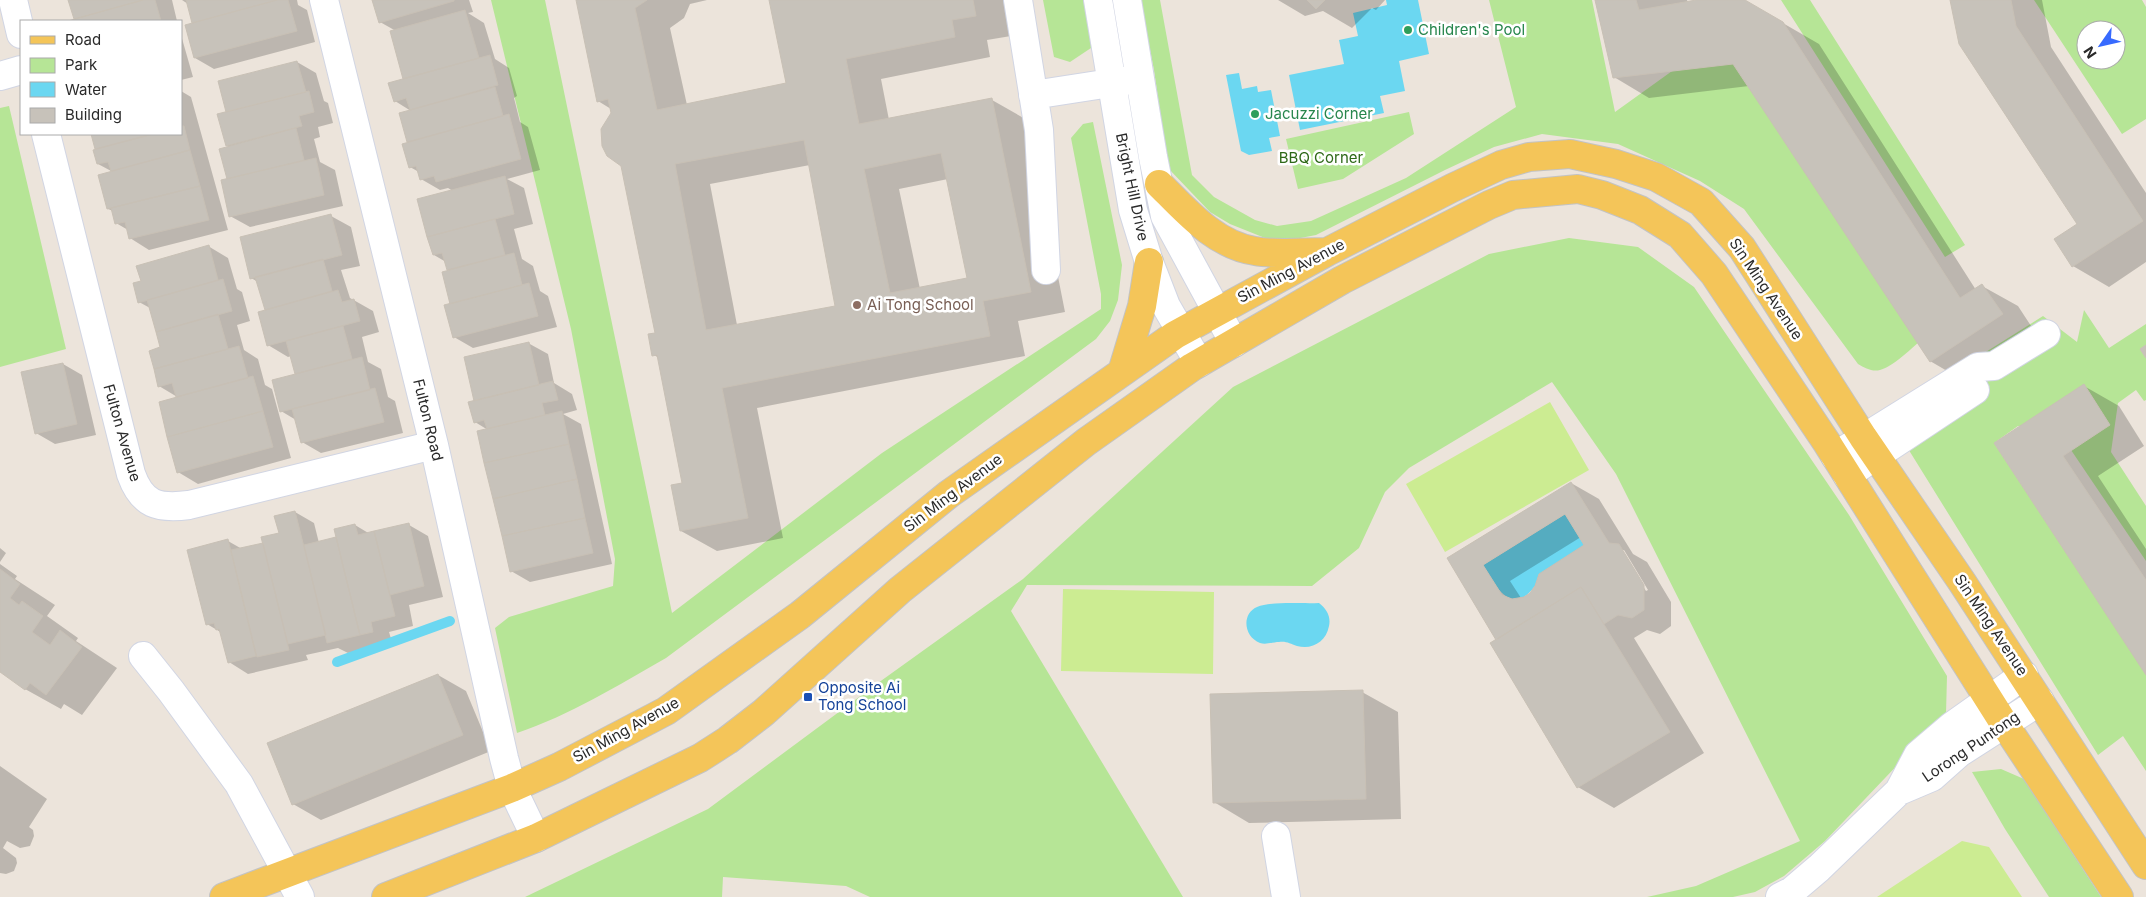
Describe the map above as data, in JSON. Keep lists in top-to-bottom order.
{
  "streets": {
    "main road": ["Sin Ming Avenue"],
    "street": [
      "Bright Hill Drive",
      "Fulton Road",
      "Fulton Avenue",
      "Lorong Puntong"
    ]
  },
  "crossings": [
    ["Bright Hill Drive", "Sin Ming Avenue"],
    ["Sin Ming Avenue", "Fulton Road"],
    ["Sin Ming Avenue", "Lorong Puntong"],
    ["Fulton Road", "Fulton Avenue"]
  ],
  "parks": ["BBQ Corner"],
  "places": {
    "other": ["Children's Pool", "Jacuzzi Corner", "Ai Tong School"],
    "transit": ["Opposite Ai Tong School"]
  },
  "legend": [
    "Road",
    "Park",
    "Water",
    "Building"
  ],
  "north": "bottom left"
}
